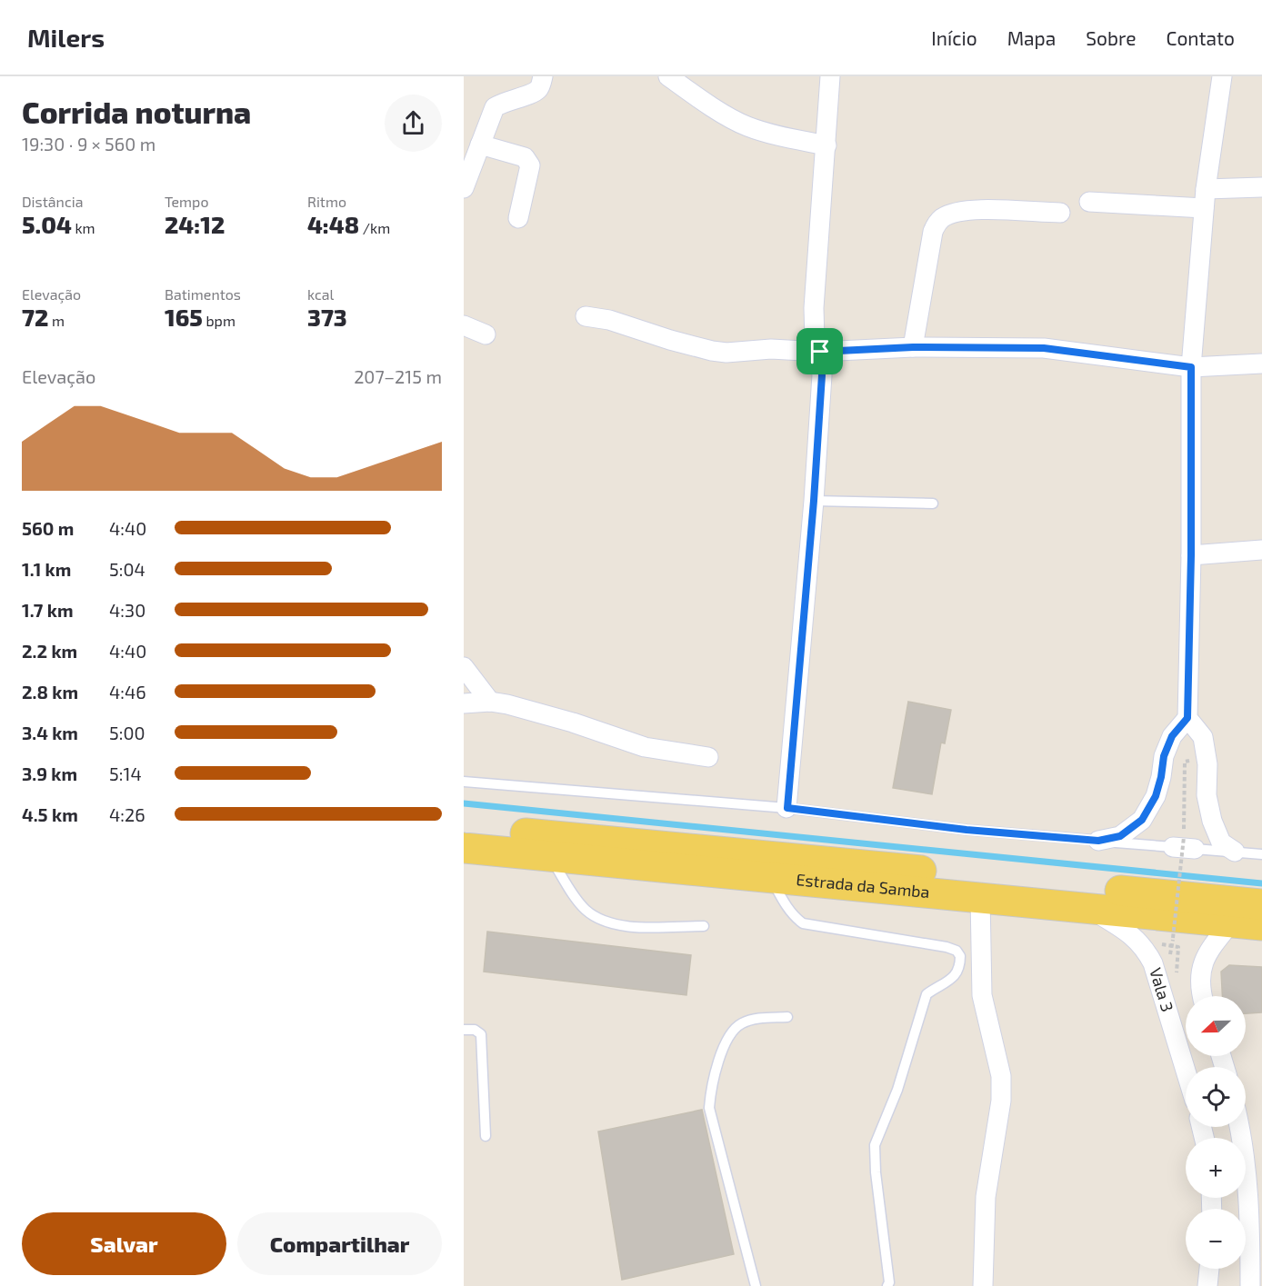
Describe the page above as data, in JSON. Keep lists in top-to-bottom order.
{
  "streets": {
    "main road": ["Estrada da Samba"],
    "street": ["Vala 3"]
  },
  "crossings": [
    ["Estrada da Samba", "Vala 3"]
  ],
  "north": "left",
  "page": {
    "header": "Milers",
    "nav": [
      "Início",
      "Mapa",
      "Sobre",
      "Contato"
    ],
    "heading": ["Corrida noturna", "19:30 · 9 × 560 m"],
    "stats": [
      ["Distância", "5.04 km"],
      ["Tempo", "24:12"],
      ["Ritmo", "4:48 /km"],
      ["Elevação", "72 m"],
      ["Batimentos", "165 bpm"],
      ["kcal", "373"]
    ],
    "chart": ["Elevação", "207–215 m"],
    "list": [
      {
        "name": "560 m",
        "note": "4:40"
      },
      {
        "name": "1.1 km",
        "note": "5:04"
      },
      {
        "name": "1.7 km",
        "note": "4:30"
      },
      {
        "name": "2.2 km",
        "note": "4:40"
      },
      {
        "name": "2.8 km",
        "note": "4:46"
      },
      {
        "name": "3.4 km",
        "note": "5:00"
      },
      {
        "name": "3.9 km",
        "note": "5:14"
      },
      {
        "name": "4.5 km",
        "note": "4:26"
      }
    ],
    "map_buttons": ["+", "−"],
    "buttons": ["Salvar", "Compartilhar"]
  }
}
